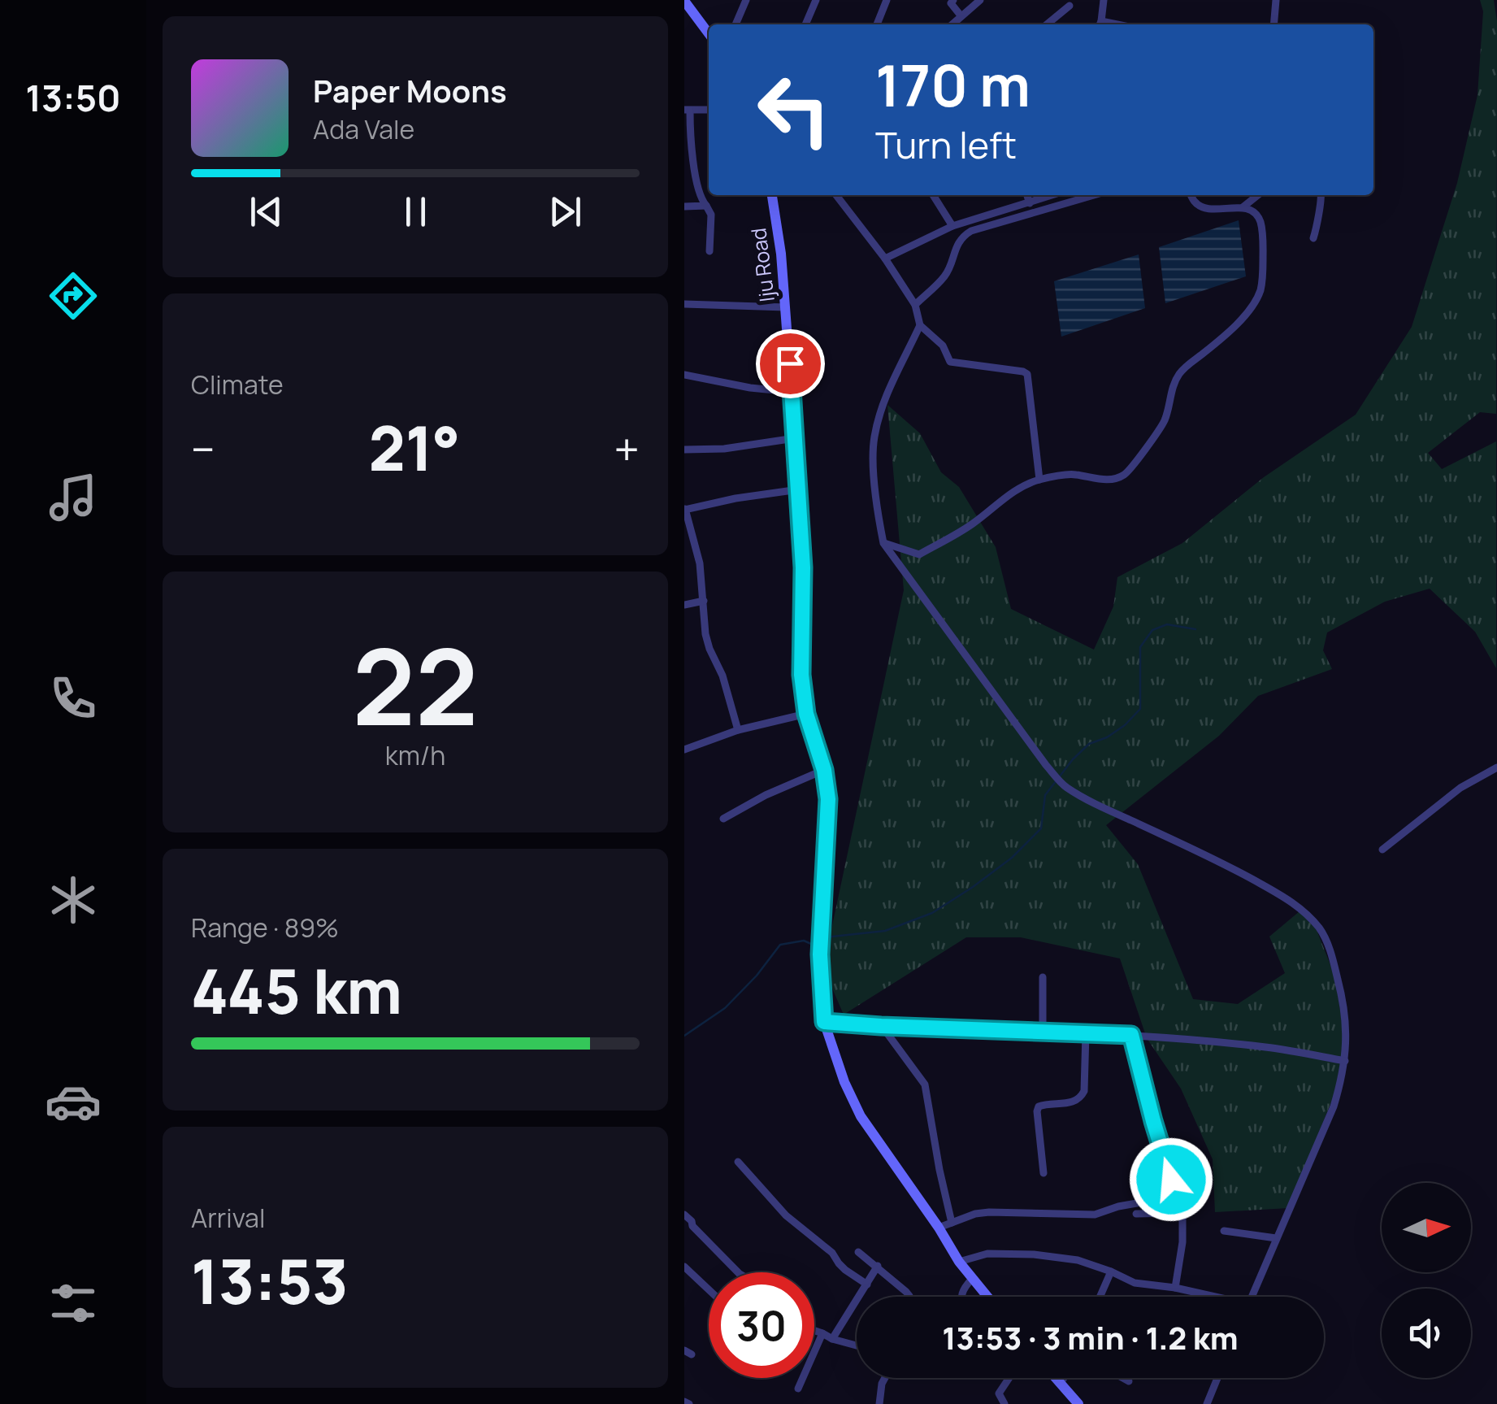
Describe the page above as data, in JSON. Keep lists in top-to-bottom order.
{
  "streets": {
    "main road": ["Iju Road"]
  },
  "north": "right",
  "page": {
    "tabs": "13:50",
    "turn": ["170 m", "Turn left"],
    "song": ["Paper Moons", "Ada Vale"],
    "tile": [
      "Climate",
      ["22", "km/h"],
      ["Range · 89%", "445 km"],
      ["Arrival", "13:53"]
    ],
    "heat": ["−", "21°", "+"],
    "limit": "30",
    "trip": "13:53 · 3 min · 1.2 km"
  }
}
